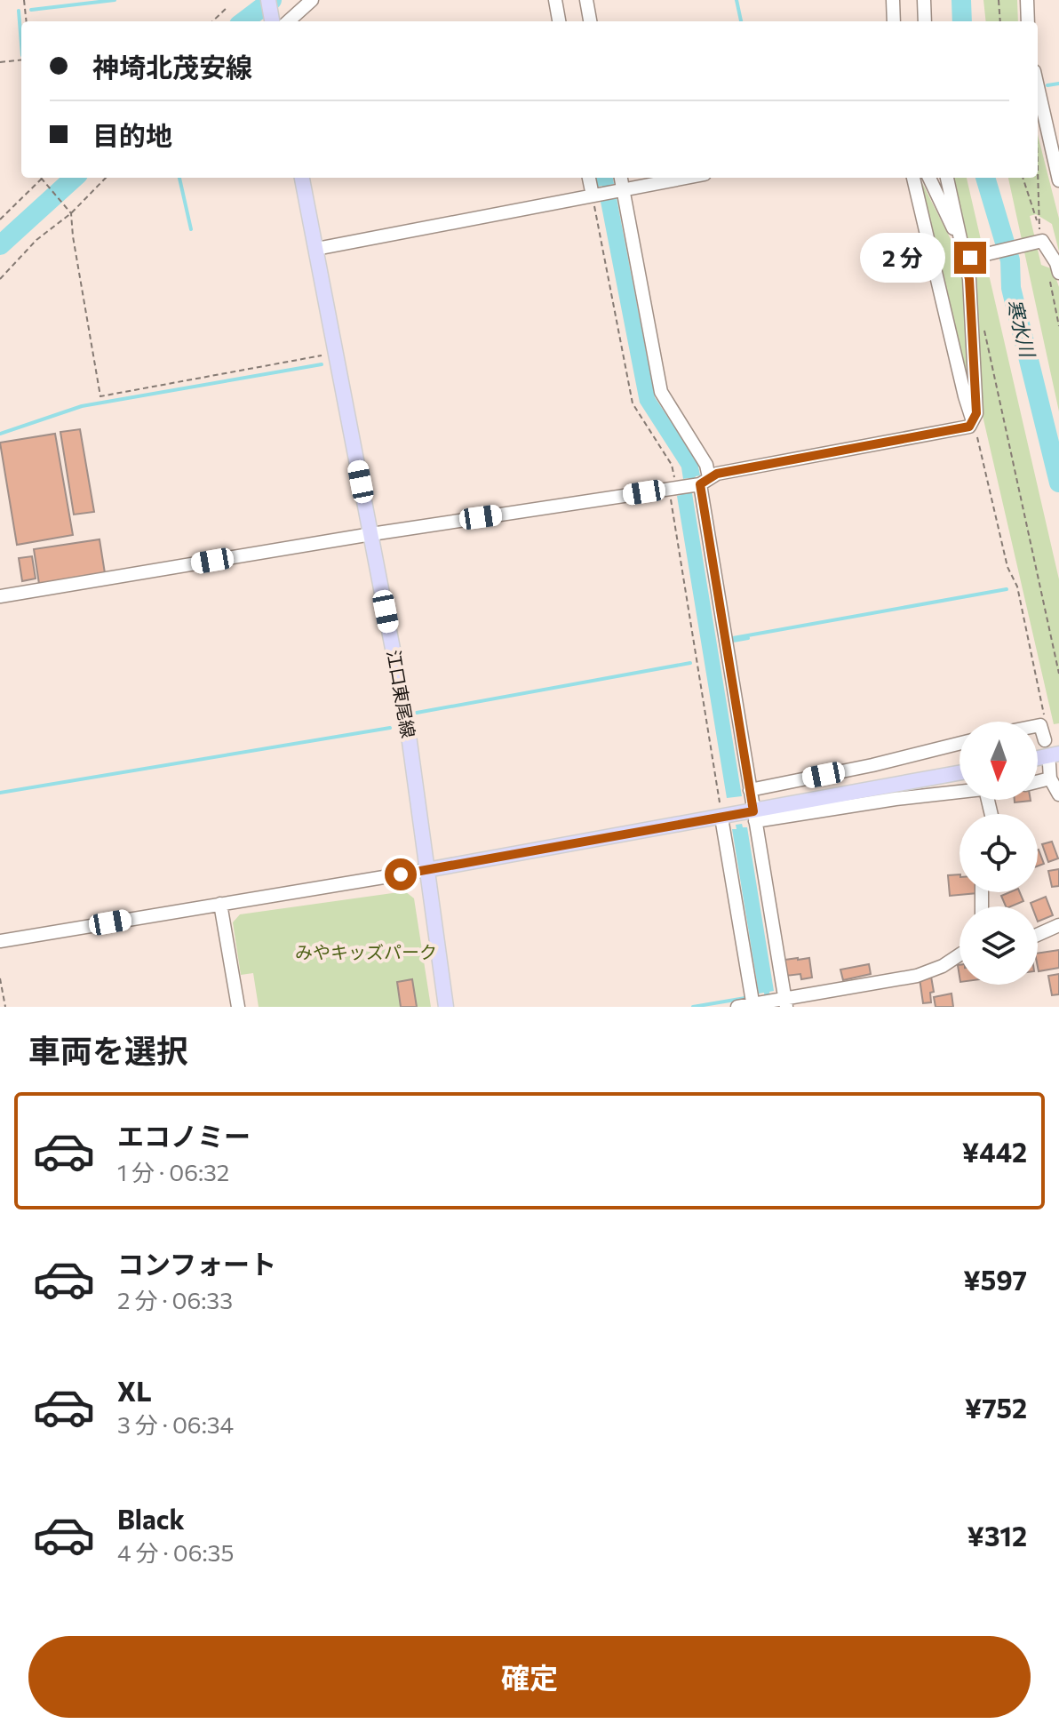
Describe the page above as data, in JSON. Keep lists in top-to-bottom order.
{
  "streets": {
    "main road": ["江口東尾線"]
  },
  "water": ["寒水川"],
  "parks": ["みやキッズパーク"],
  "north": "bottom",
  "page": {
    "banner": ["神埼北茂安線", "目的地"],
    "bubble": "2 分",
    "heading": "車両を選択",
    "list": [
      {
        "name": "エコノミー",
        "note": "1 分 · 06:32",
        "value": "¥442"
      },
      {
        "name": "コンフォート",
        "note": "2 分 · 06:33",
        "value": "¥597"
      },
      {
        "name": "XL",
        "note": "3 分 · 06:34",
        "value": "¥752"
      },
      {
        "name": "Black",
        "note": "4 分 · 06:35",
        "value": "¥312"
      }
    ],
    "buttons": "確定"
  }
}
